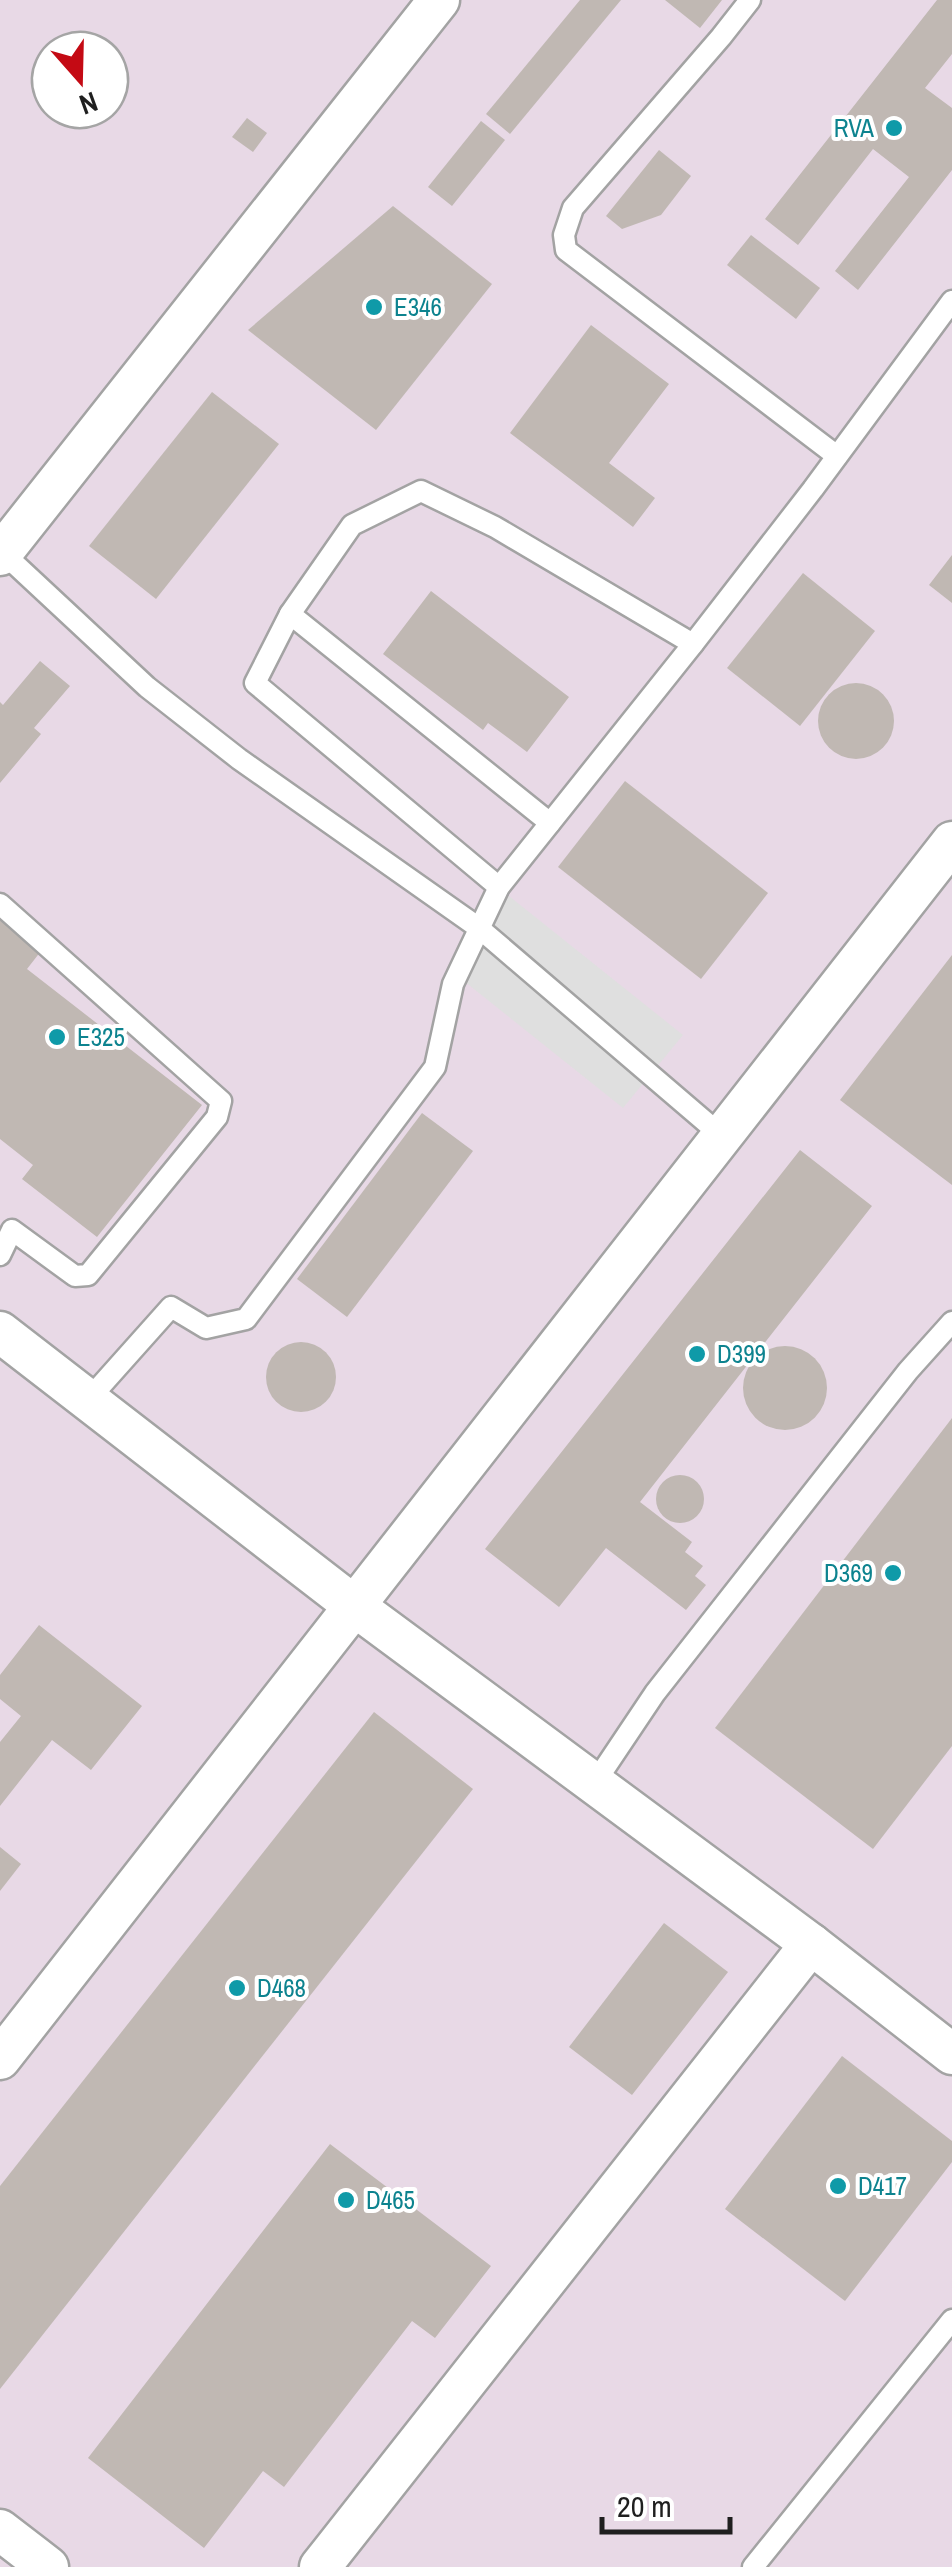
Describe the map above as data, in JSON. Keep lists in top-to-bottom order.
{
  "places": [
    "RVA",
    "E346",
    "E325",
    "D399",
    "D369",
    "D468",
    "D417",
    "D465"
  ],
  "scale_bar": "20 m",
  "north": "bottom"
}
